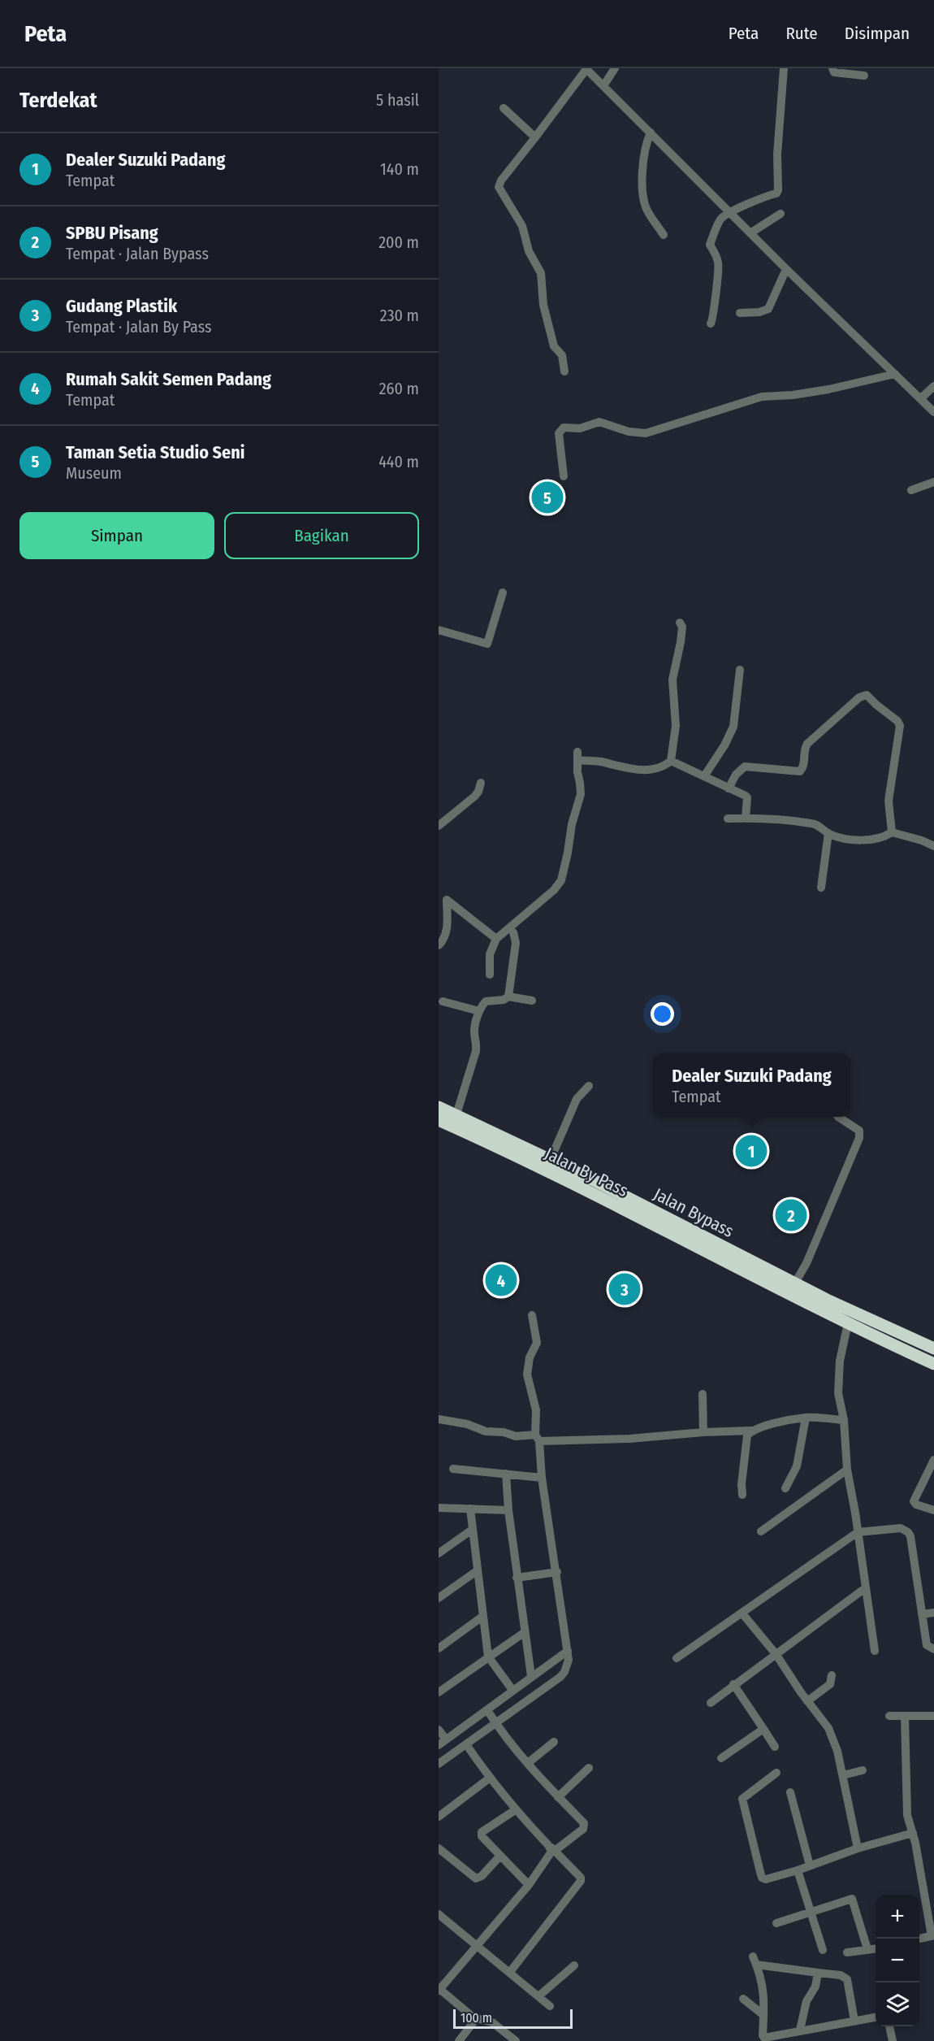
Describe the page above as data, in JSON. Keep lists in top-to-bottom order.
{
  "streets": {
    "highway": ["Jalan By Pass", "Jalan Bypass"]
  },
  "scale_bar": "100 m",
  "page": {
    "header": "Peta",
    "nav": ["Peta", "Rute", "Disimpan"],
    "heading": ["Terdekat", "5 hasil"],
    "list": [
      {
        "mark": "1",
        "name": "Dealer Suzuki Padang",
        "note": "Tempat",
        "value": "140 m"
      },
      {
        "mark": "2",
        "name": "SPBU Pisang",
        "note": "Tempat · Jalan Bypass",
        "value": "200 m"
      },
      {
        "mark": "3",
        "name": "Gudang Plastik",
        "note": "Tempat · Jalan By Pass",
        "value": "230 m"
      },
      {
        "mark": "4",
        "name": "Rumah Sakit Semen Padang",
        "note": "Tempat",
        "value": "260 m"
      },
      {
        "mark": "5",
        "name": "Taman Setia Studio Seni",
        "note": "Museum",
        "value": "440 m"
      }
    ],
    "pins": [
      "5",
      "1",
      "2",
      "4",
      "3"
    ],
    "buttons": ["Simpan", "Bagikan"],
    "popup": ["Dealer Suzuki Padang", "Tempat"],
    "map_buttons": ["+", "−"],
    "scale": "100 m"
  }
}
